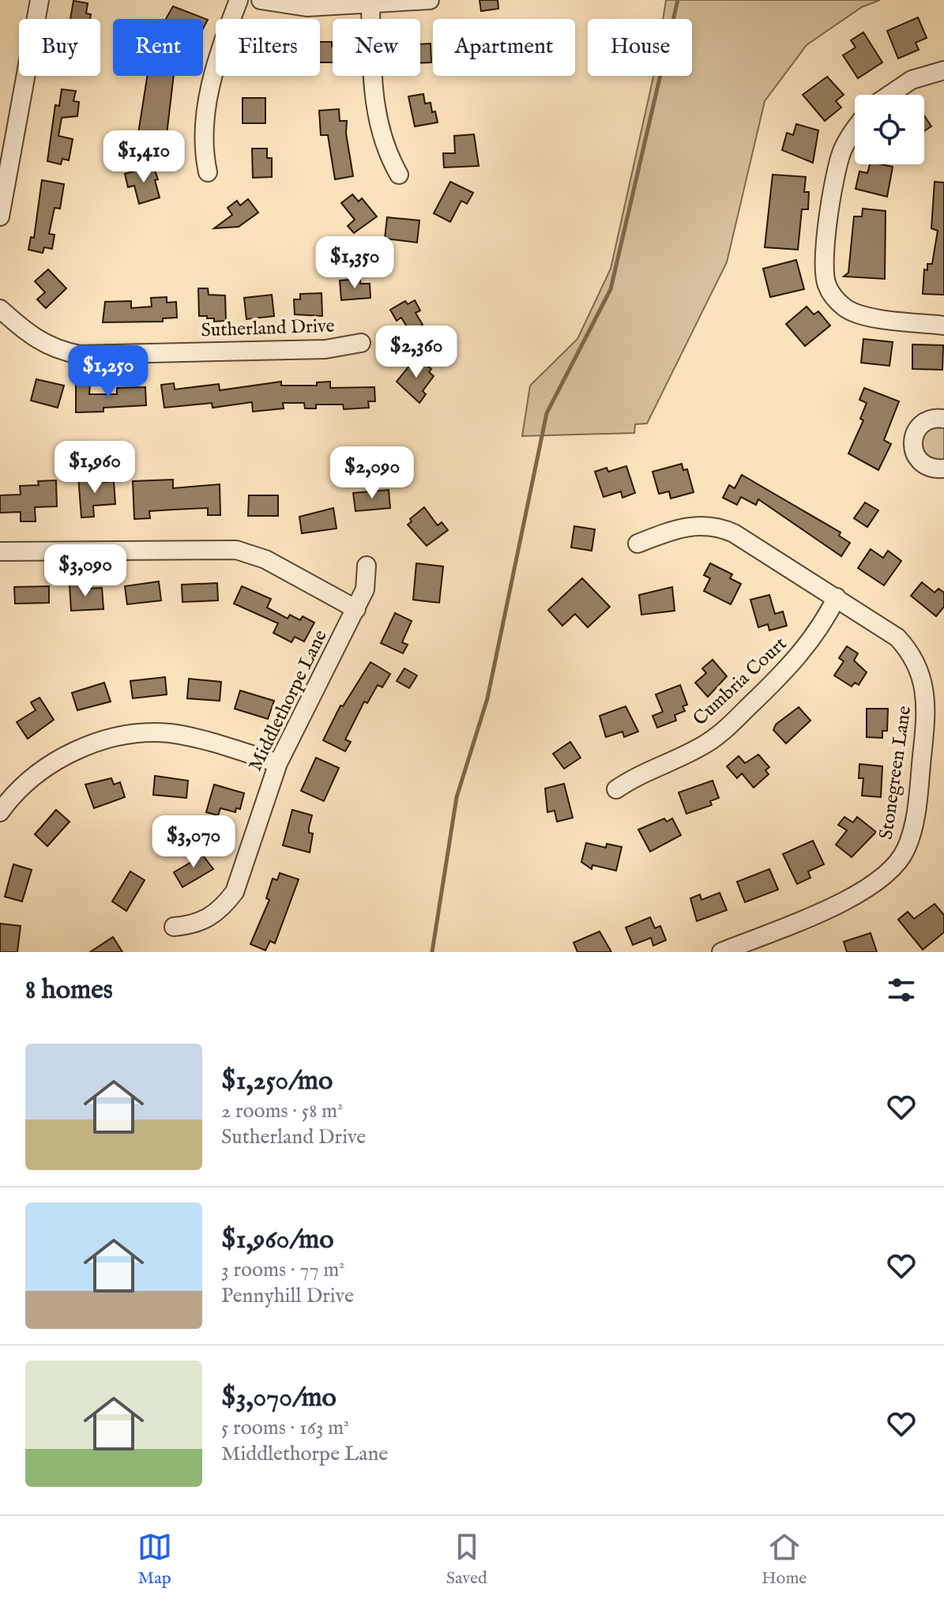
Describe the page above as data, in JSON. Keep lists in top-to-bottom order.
{
  "streets": {
    "street": [
      "Sutherland Drive",
      "Cumbria Court",
      "Middlethorpe Lane",
      "Stonegreen Lane"
    ]
  },
  "crossings": [
    ["Cumbria Court", "Stonegreen Lane"]
  ],
  "page": {
    "chip": [
      "Buy",
      "Rent",
      "Filters",
      "New",
      "Apartment",
      "House"
    ],
    "price": [
      "$1,410",
      "$1,350",
      "$2,360",
      "$1,250",
      "$1,960",
      "$2,090",
      "$3,090",
      "$3,070"
    ],
    "heading": "8 homes",
    "list": [
      {
        "name": "$1,250/mo",
        "note": "2 rooms · 58 m² · Sutherland Drive"
      },
      {
        "name": "$1,960/mo",
        "note": "3 rooms · 77 m² · Pennyhill Drive"
      },
      {
        "name": "$3,070/mo",
        "note": "5 rooms · 163 m² · Middlethorpe Lane"
      }
    ],
    "tabs": ["Map", "Saved", "Home"]
  }
}
